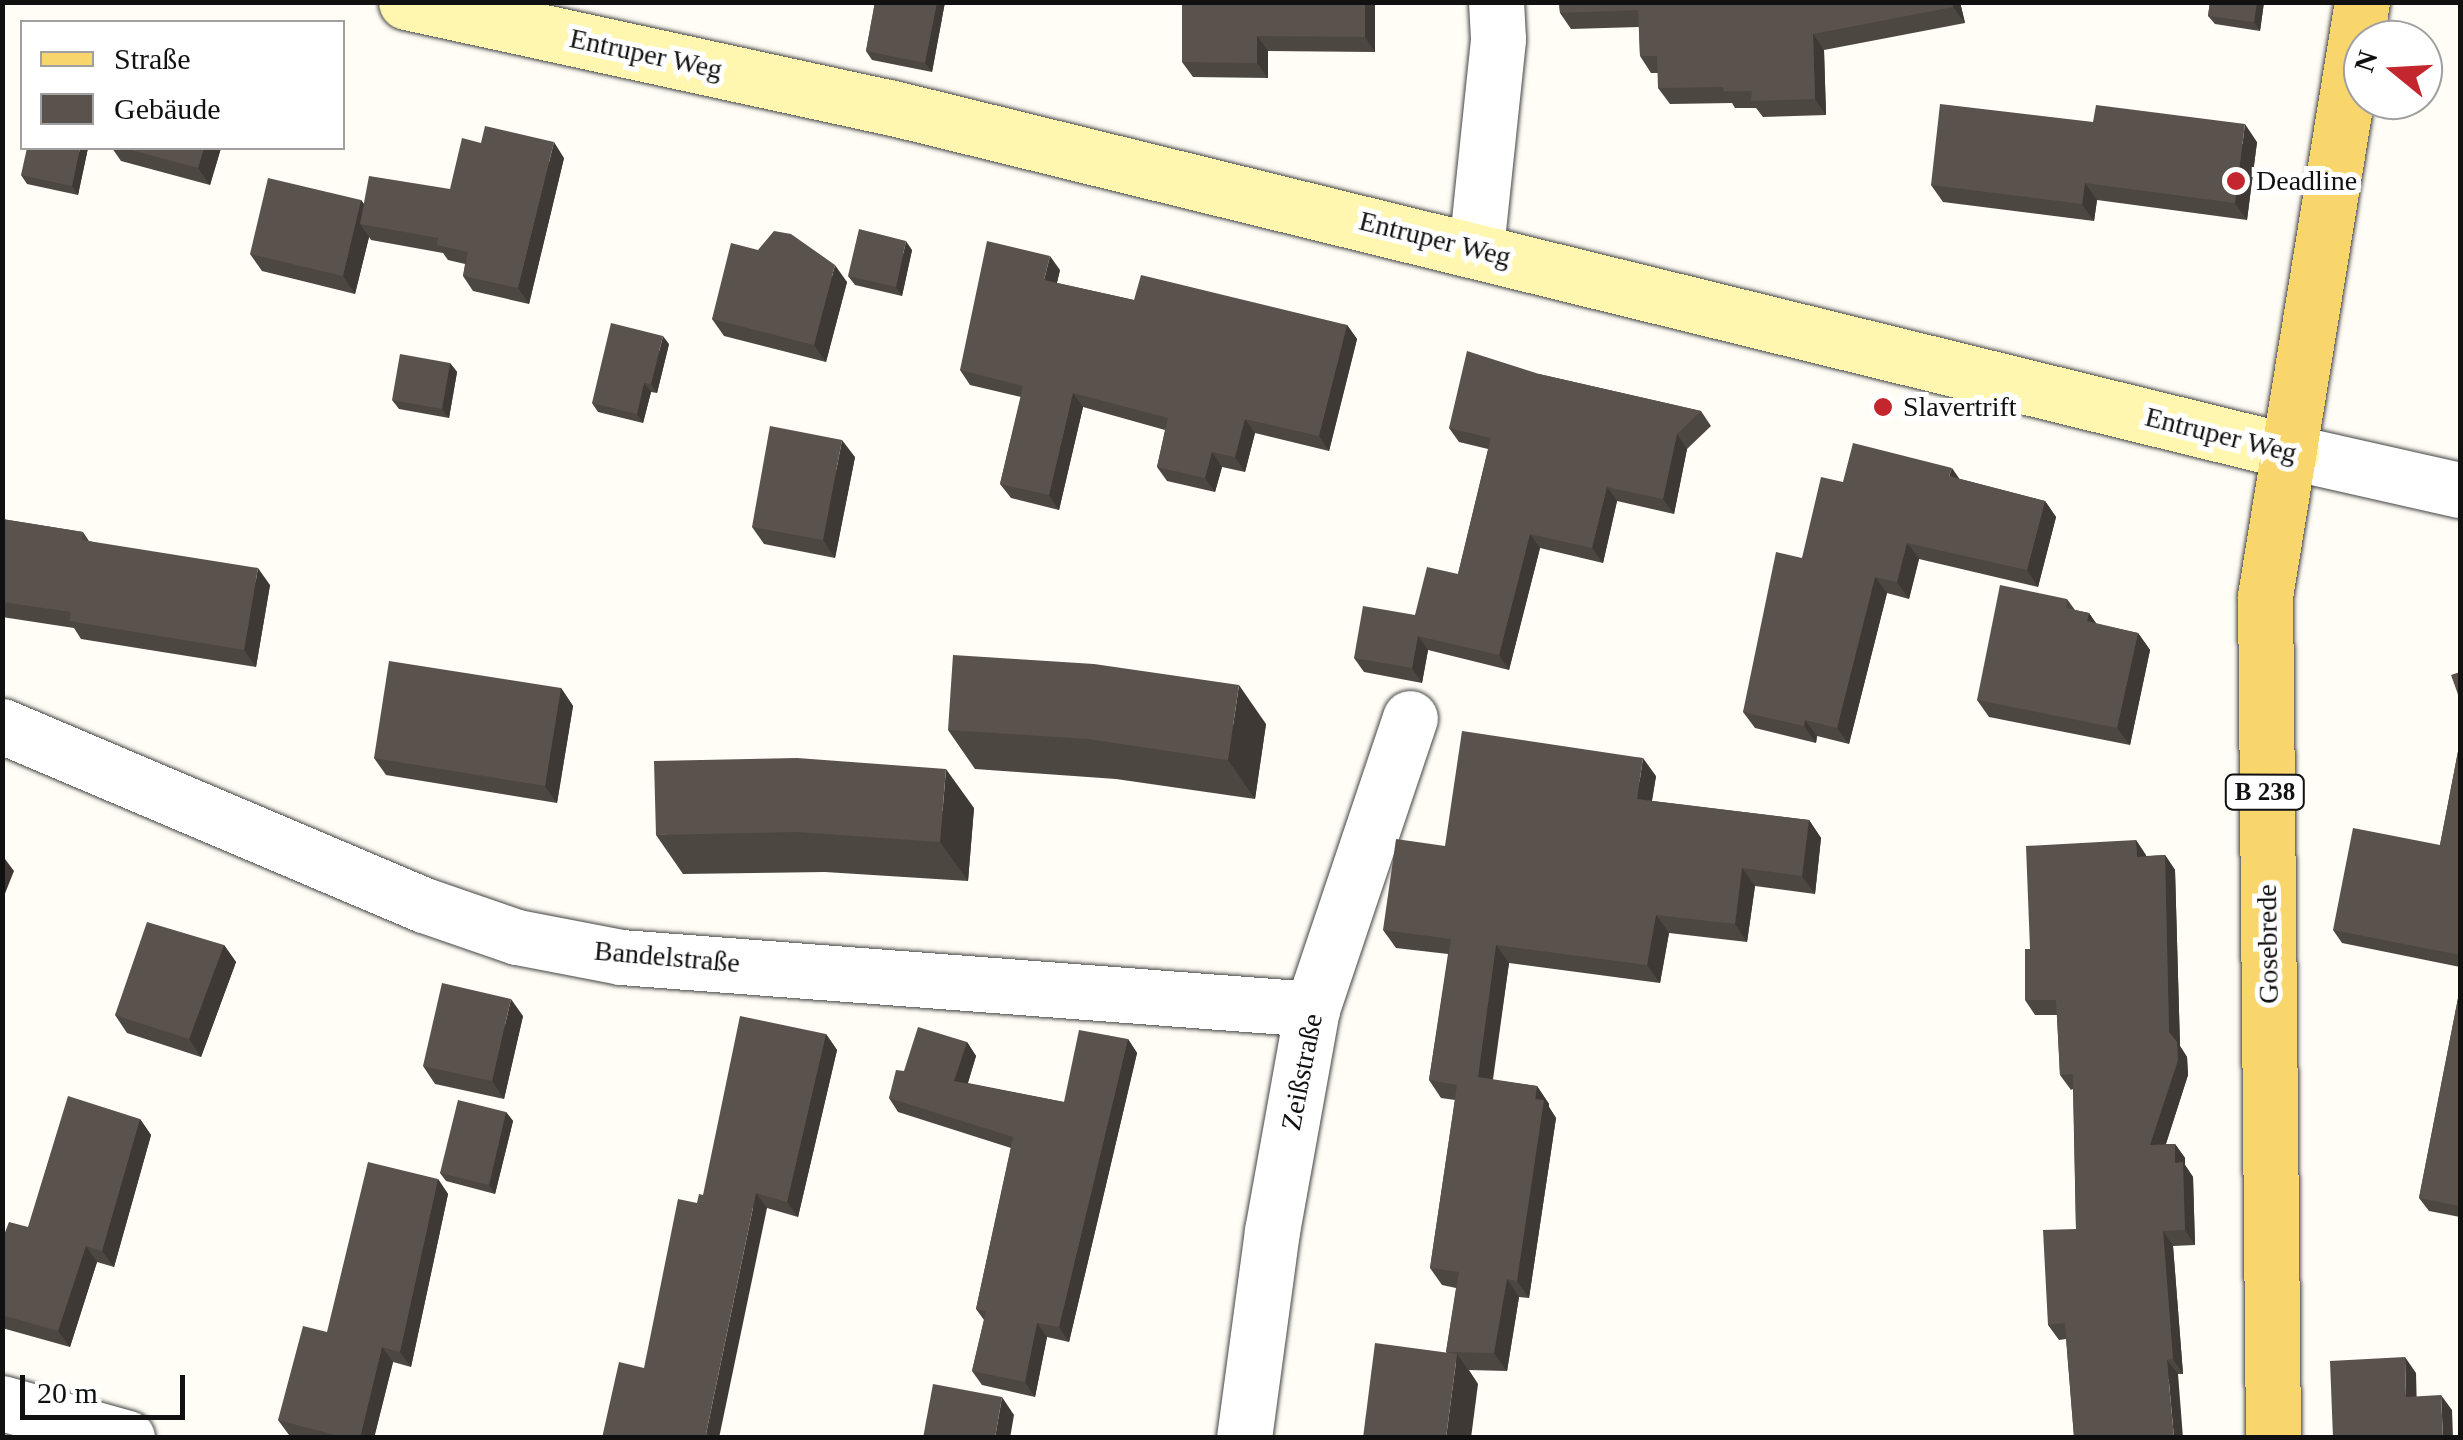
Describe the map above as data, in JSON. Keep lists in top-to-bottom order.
{
  "streets": {
    "main road": ["Entruper Weg", "B 238", "Gosebrede"],
    "street": ["Bandelstraße", "Zeißstraße"]
  },
  "crossings": [
    ["Entruper Weg", "B 238"],
    ["Entruper Weg", "Gosebrede"],
    ["B 238", "Gosebrede"],
    ["Bandelstraße", "Zeißstraße"]
  ],
  "places": ["Deadline", "Slavertrift"],
  "legend": ["Straße", "Gebäude"],
  "scale_bar": "20 m",
  "north": "left"
}
